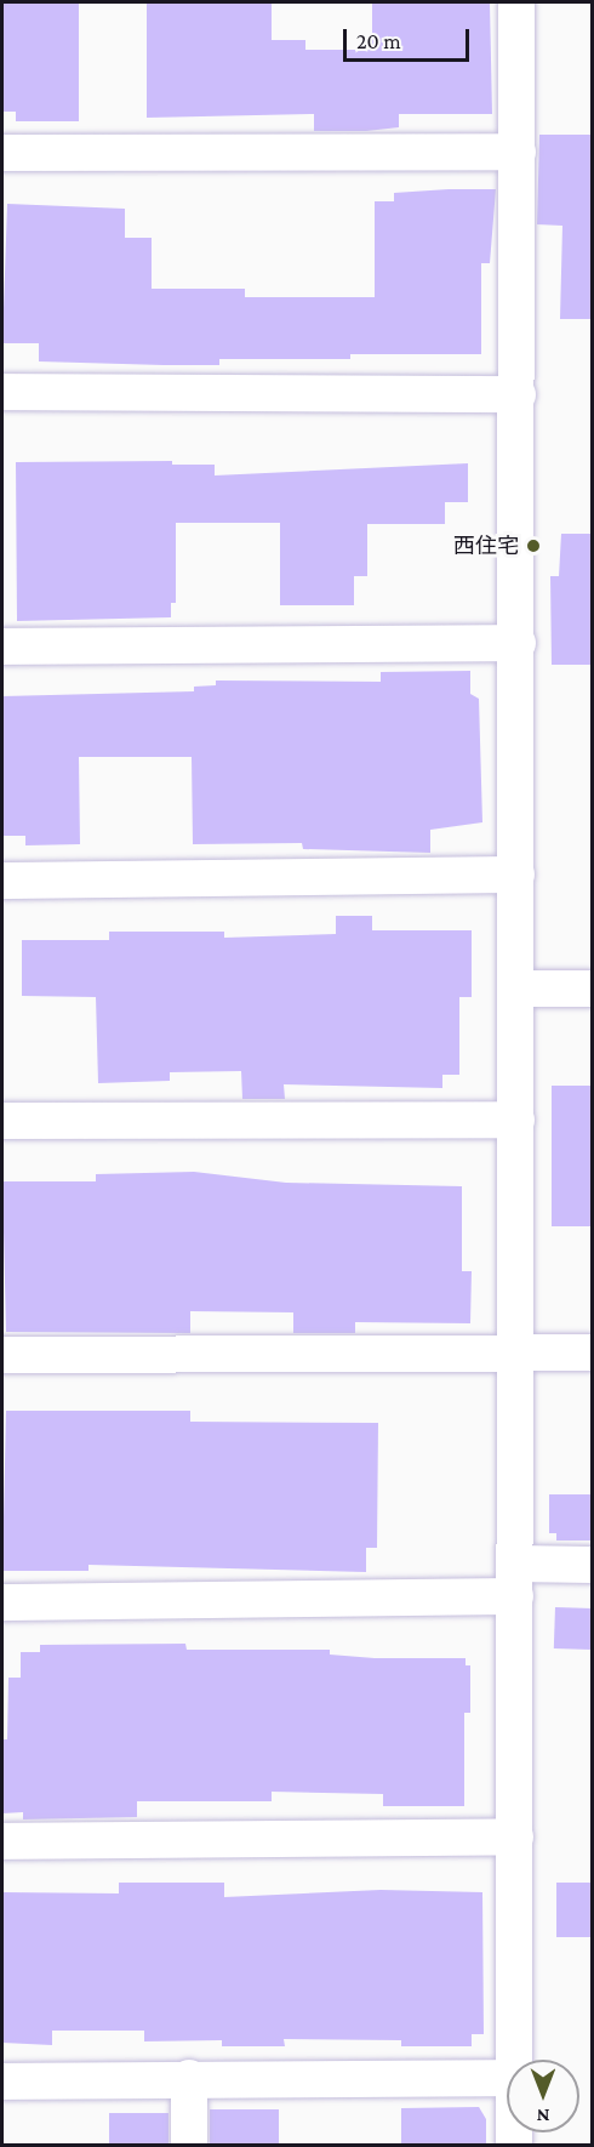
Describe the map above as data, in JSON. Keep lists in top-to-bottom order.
{
  "places": ["西住宅"],
  "scale_bar": "20 m",
  "north": "bottom"
}
